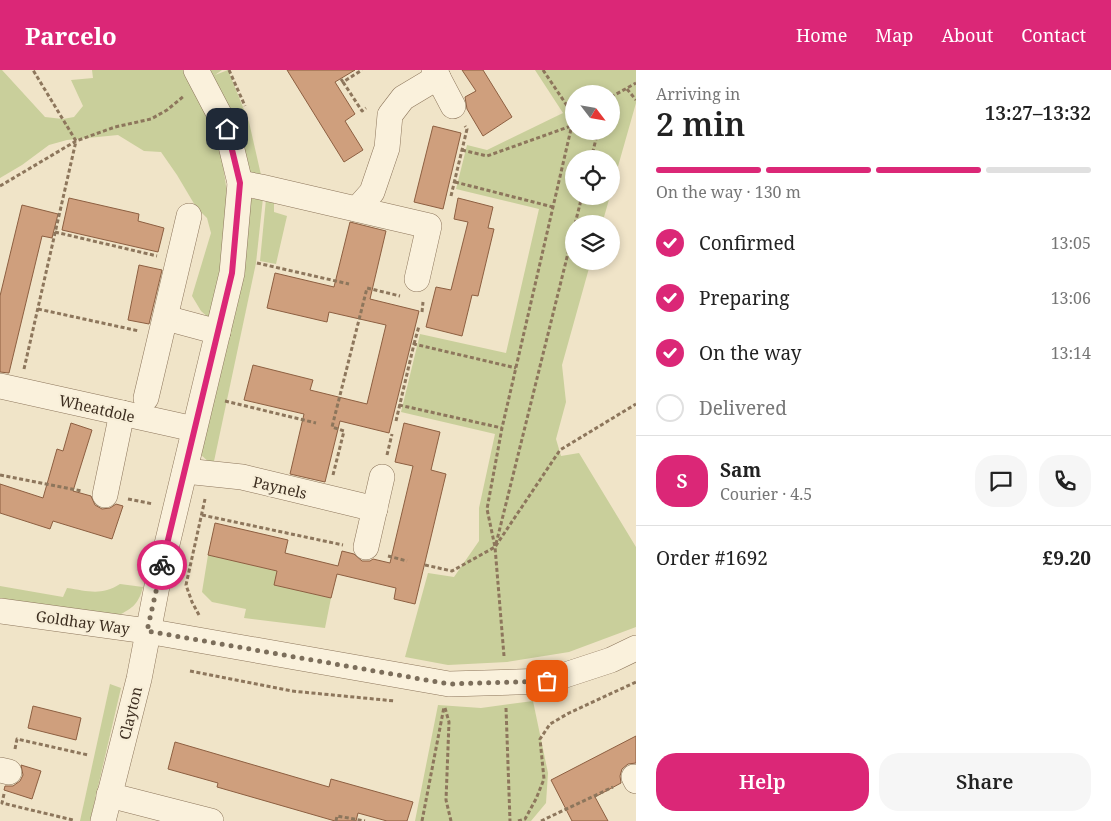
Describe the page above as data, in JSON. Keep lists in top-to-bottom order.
{
  "streets": {
    "street": [
      "Wheatdole",
      "Paynels",
      "Goldhay Way",
      "Clayton"
    ]
  },
  "crossings": [
    ["Goldhay Way", "Clayton"]
  ],
  "north": "bottom right",
  "page": {
    "header": "Parcelo",
    "nav": [
      "Home",
      "Map",
      "About",
      "Contact"
    ],
    "heading": ["2 min", "Arriving in", "13:27–13:32"],
    "panel": [
      "Sam",
      "Courier · 4.5",
      "Order #1692",
      "£9.20"
    ],
    "bar": "On the way · 130 m",
    "list": [
      ["Confirmed", "13:05"],
      ["Preparing", "13:06"],
      ["On the way", "13:14"],
      "Delivered"
    ],
    "round": "S",
    "buttons": ["Help", "Share"]
  }
}
